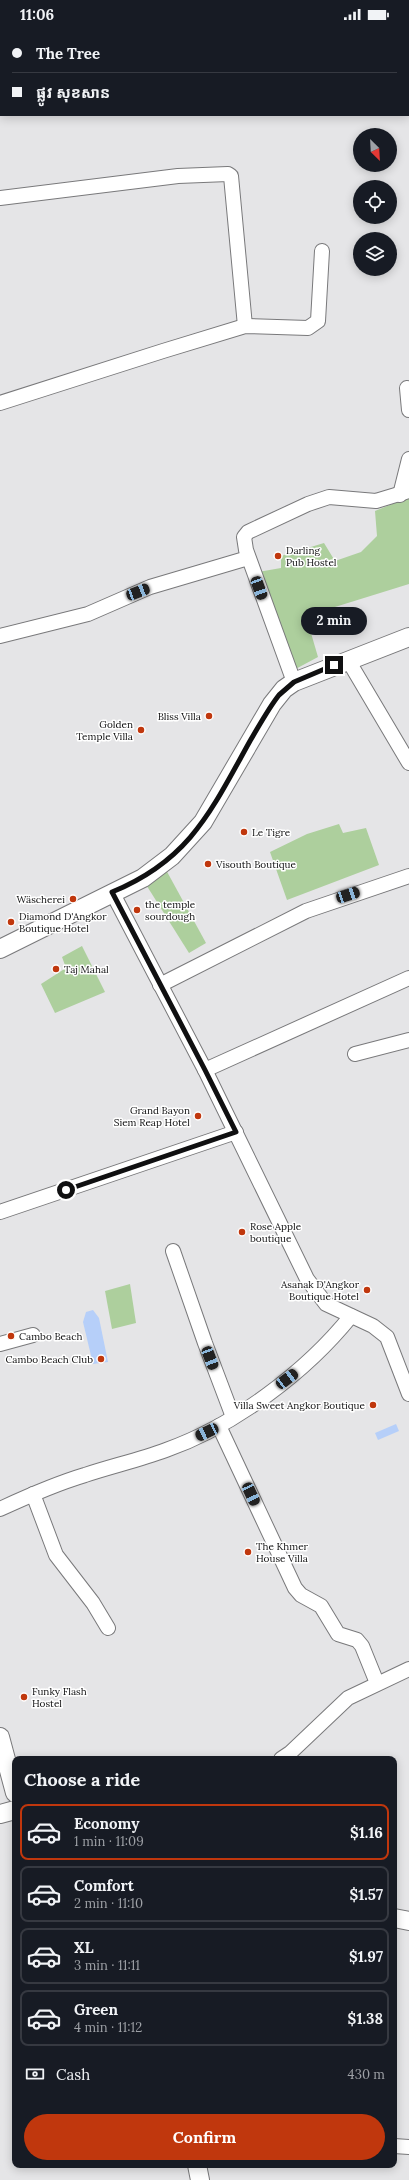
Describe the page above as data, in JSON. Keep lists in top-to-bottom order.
{
  "places": [
    "Darling Pub Hostel",
    "Bliss Villa",
    "Golden Temple Villa",
    "Le Tigre",
    "Visouth Boutique",
    "Wäscherei",
    "the temple sourdough",
    "Diamond D'Angkor Boutique Hotel",
    "Taj Mahal",
    "Grand Bayon Siem Reap Hotel",
    "Rose Apple boutique",
    "Asanak D'Angkor Boutique Hotel",
    "Cambo Beach",
    "Cambo Beach Club",
    "Villa Sweet Angkor Boutique",
    "The Khmer House Villa",
    "Funky Flash Hostel"
  ],
  "north": "bottom right",
  "page": {
    "status": "11:06",
    "banner": ["The Tree", "ផ្លូវ សុខសាន"],
    "bubble": "2 min",
    "heading": "Choose a ride",
    "list": [
      {
        "name": "Economy",
        "note": "1 min · 11:09",
        "value": "$1.16"
      },
      {
        "name": "Comfort",
        "note": "2 min · 11:10",
        "value": "$1.57"
      },
      {
        "name": "XL",
        "note": "3 min · 11:11",
        "value": "$1.97"
      },
      {
        "name": "Green",
        "note": "4 min · 11:12",
        "value": "$1.38"
      }
    ],
    "pay": ["Cash", "430 m"],
    "buttons": "Confirm"
  }
}
